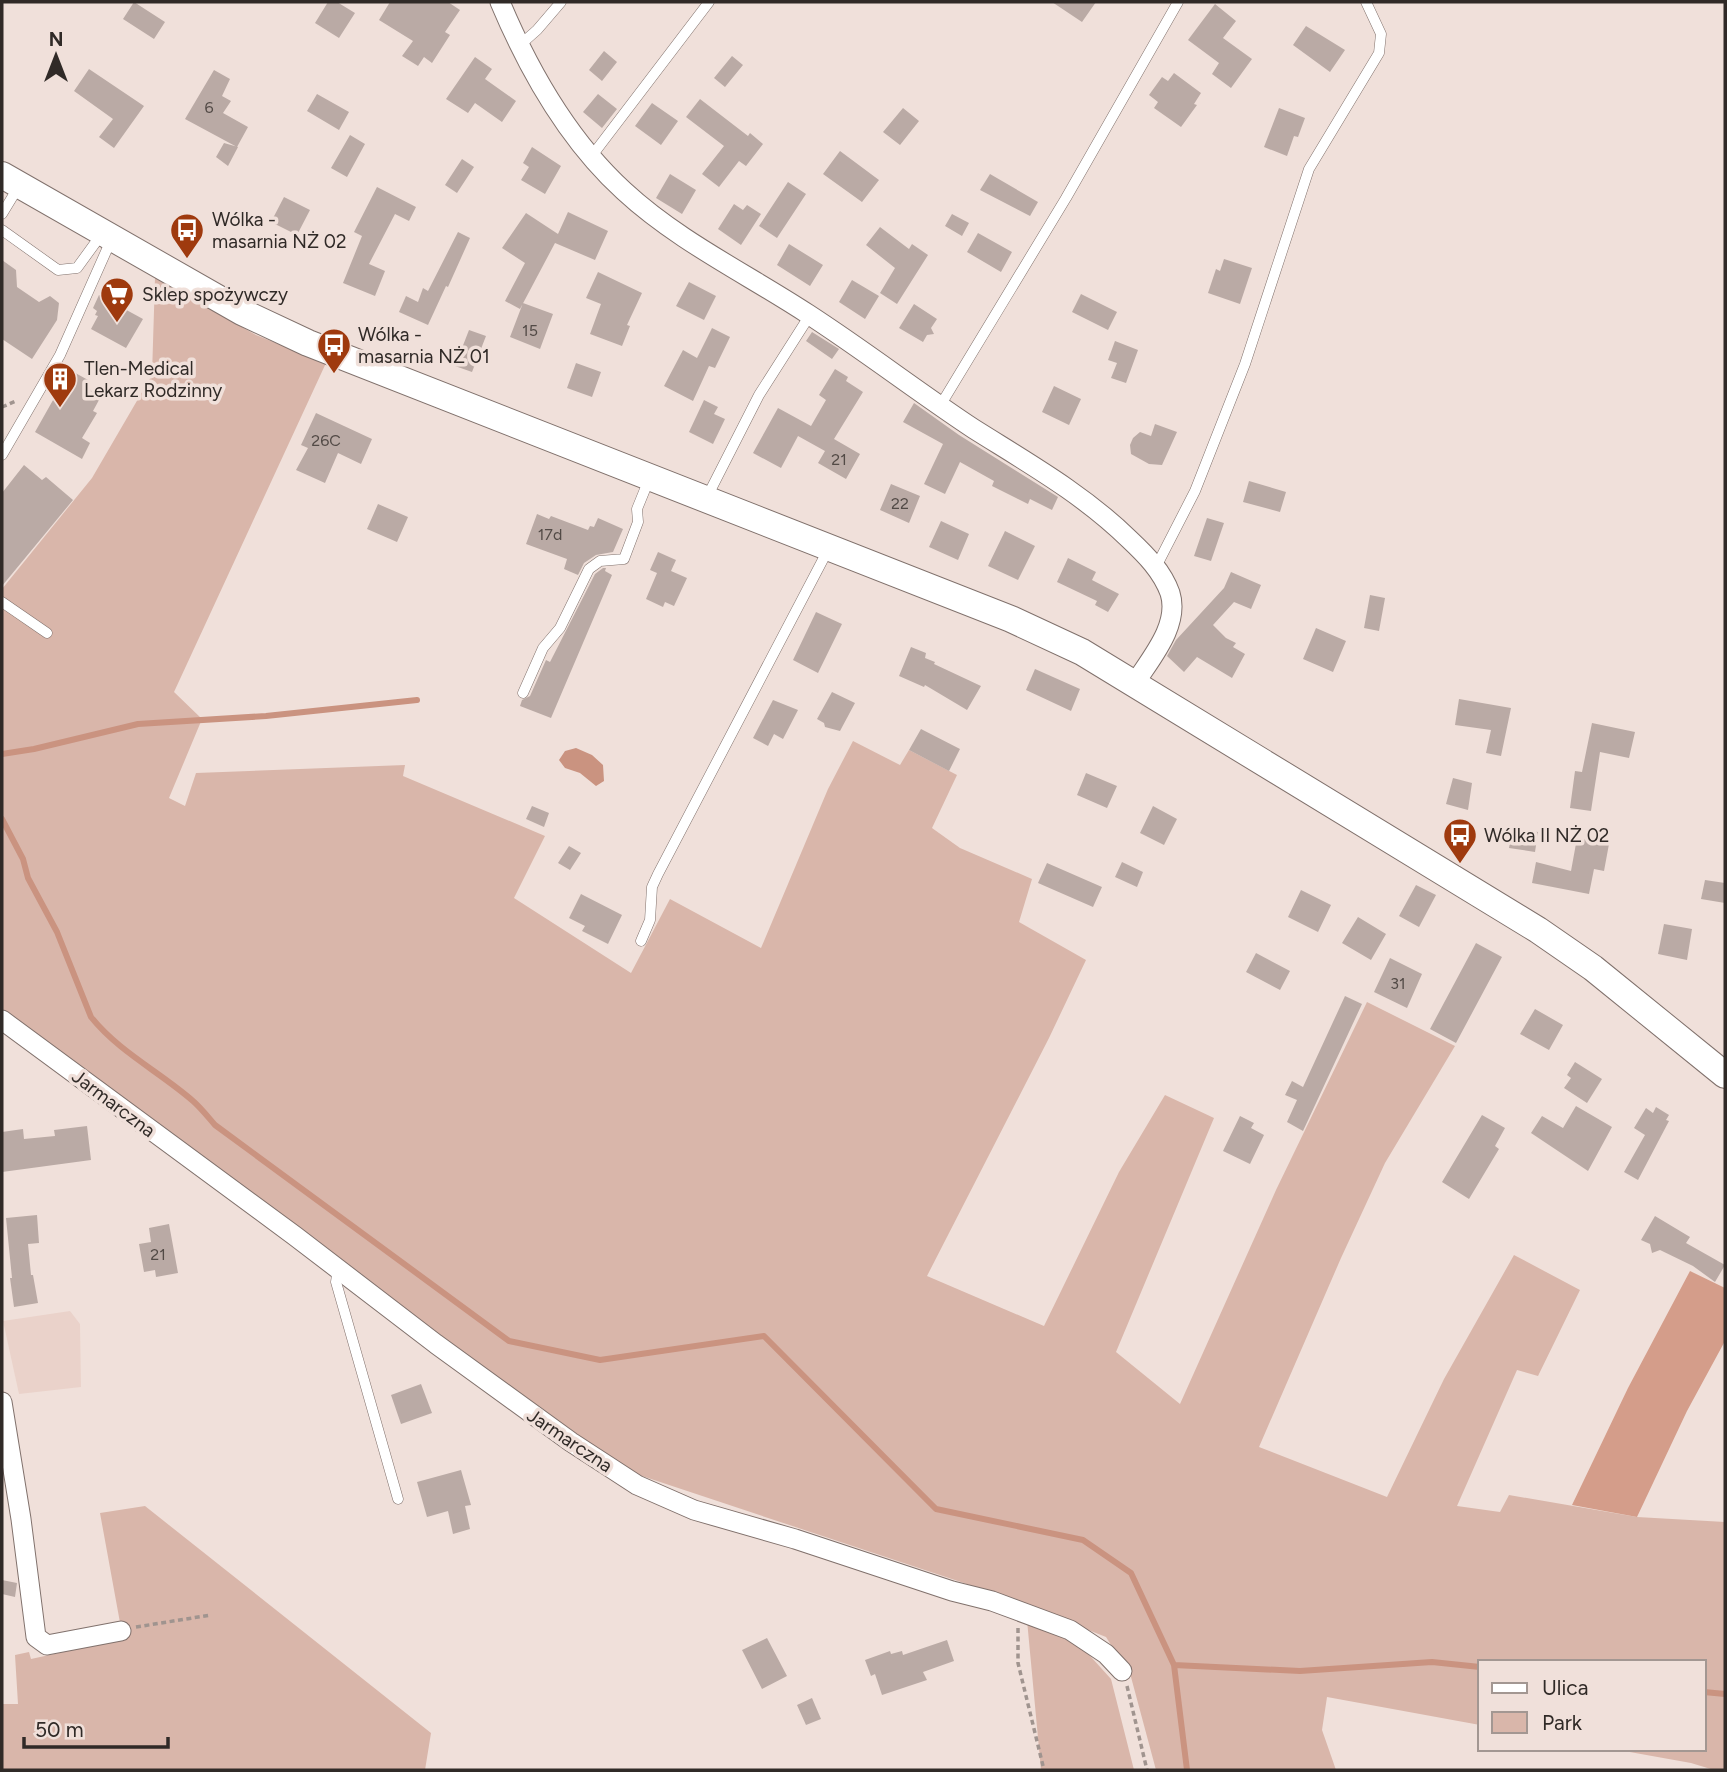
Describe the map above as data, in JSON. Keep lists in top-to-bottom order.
{
  "streets": {
    "street": ["Jarmarczna"]
  },
  "places": {
    "bus stop": ["Wólka - masarnia NŻ 02", "Wólka - masarnia NŻ 01", "Wólka II NŻ 02"],
    "supermarket": ["Sklep spożywczy"],
    "building": ["Tlen-Medical Lekarz Rodzinny"]
  },
  "house_numbers": [
    "6",
    "15",
    "26C",
    "21",
    "22",
    "17d",
    "31",
    "21"
  ],
  "legend": ["Ulica", "Park"],
  "scale_bar": "50 m",
  "north": "top"
}
